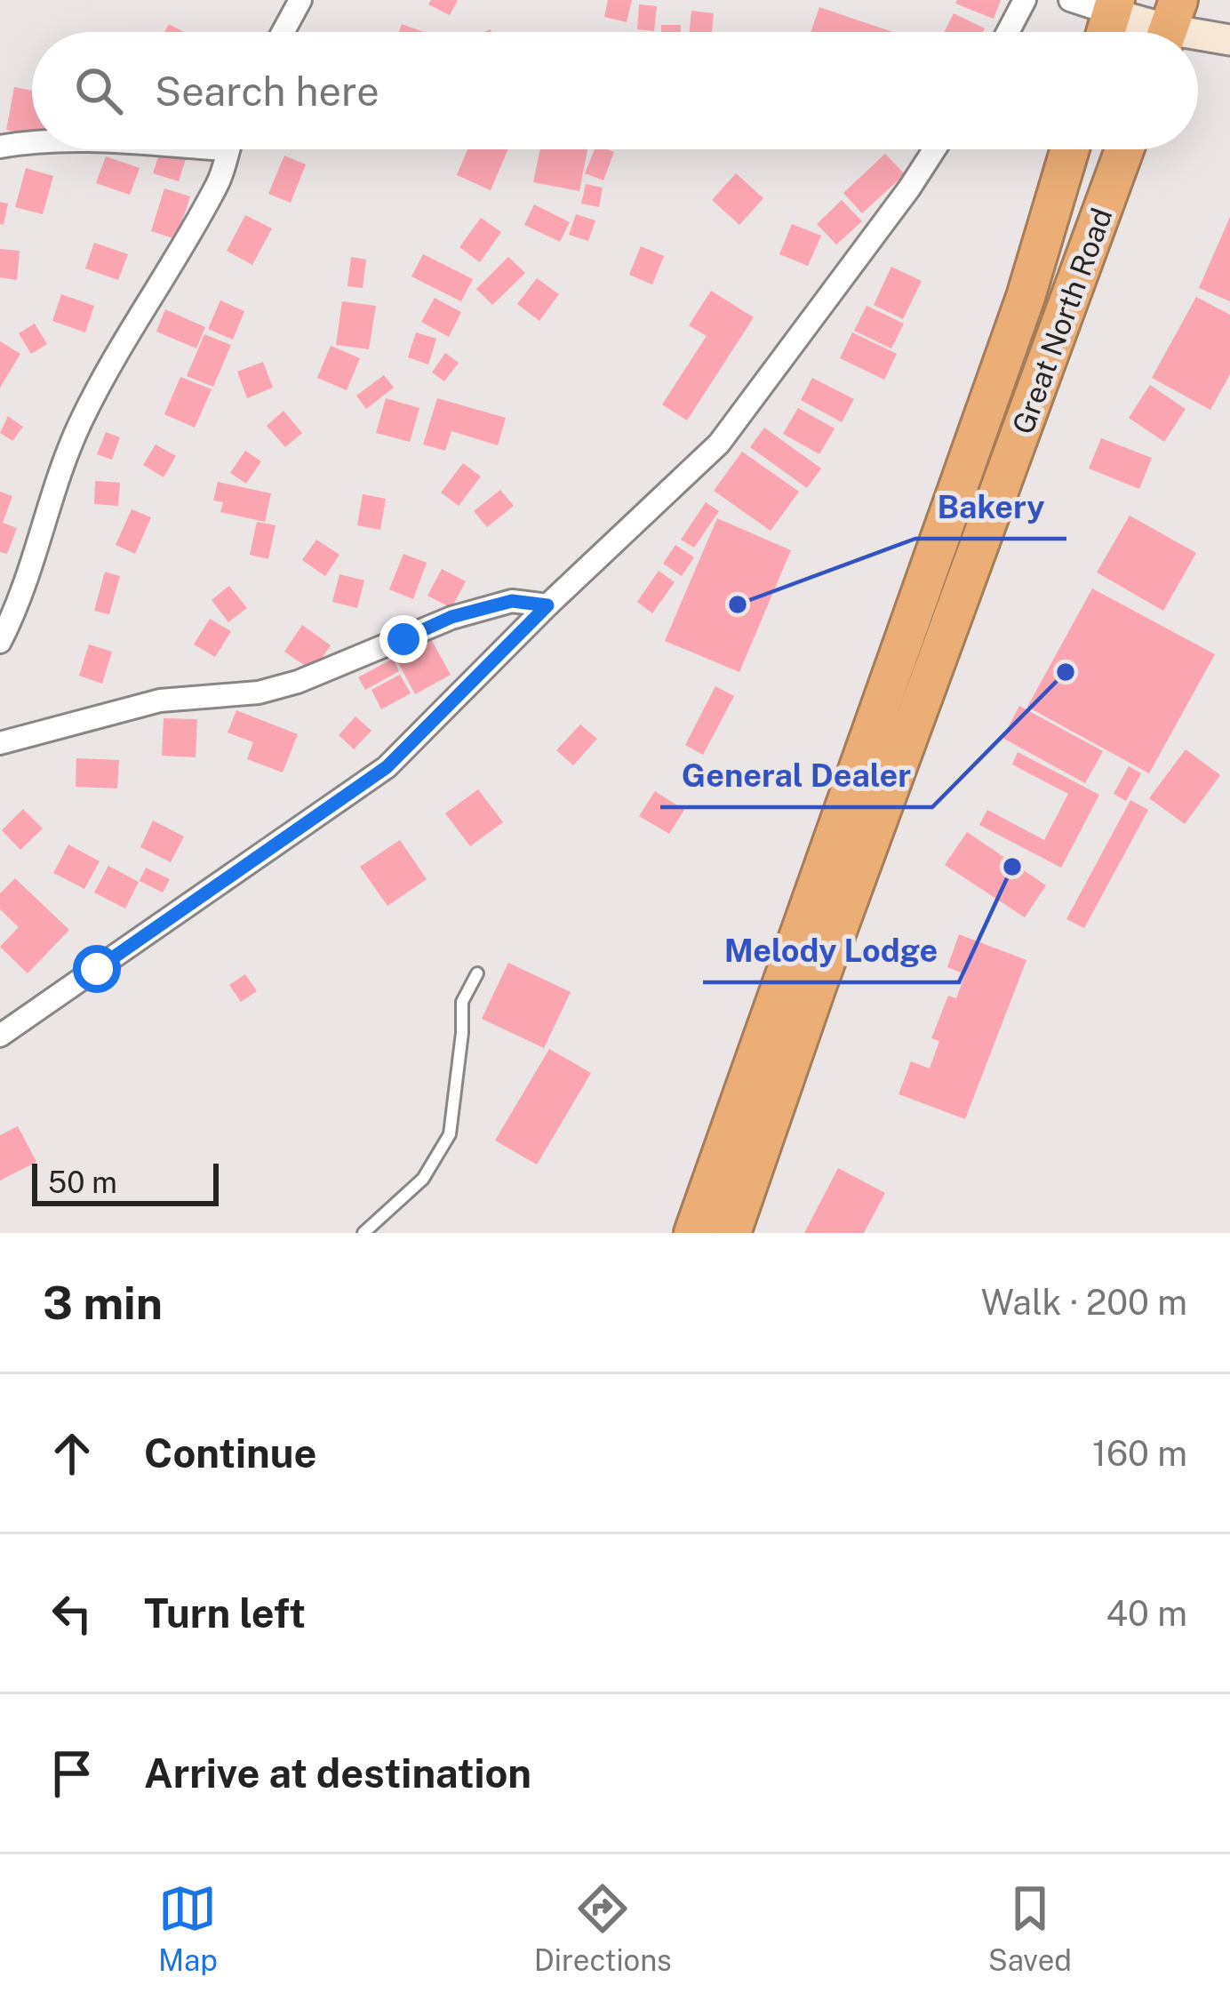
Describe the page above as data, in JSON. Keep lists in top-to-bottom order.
{
  "streets": {
    "highway": ["Great North Road"]
  },
  "places": ["Bakery", "General Dealer", "Melody Lodge"],
  "scale_bar": "50 m",
  "page": {
    "search": "Search here",
    "scale": "50 m",
    "heading": ["3 min", "Walk · 200 m"],
    "list": [
      ["Continue", "160 m"],
      ["Turn left", "40 m"],
      "Arrive at destination"
    ],
    "nav": ["Map", "Directions", "Saved"]
  }
}
